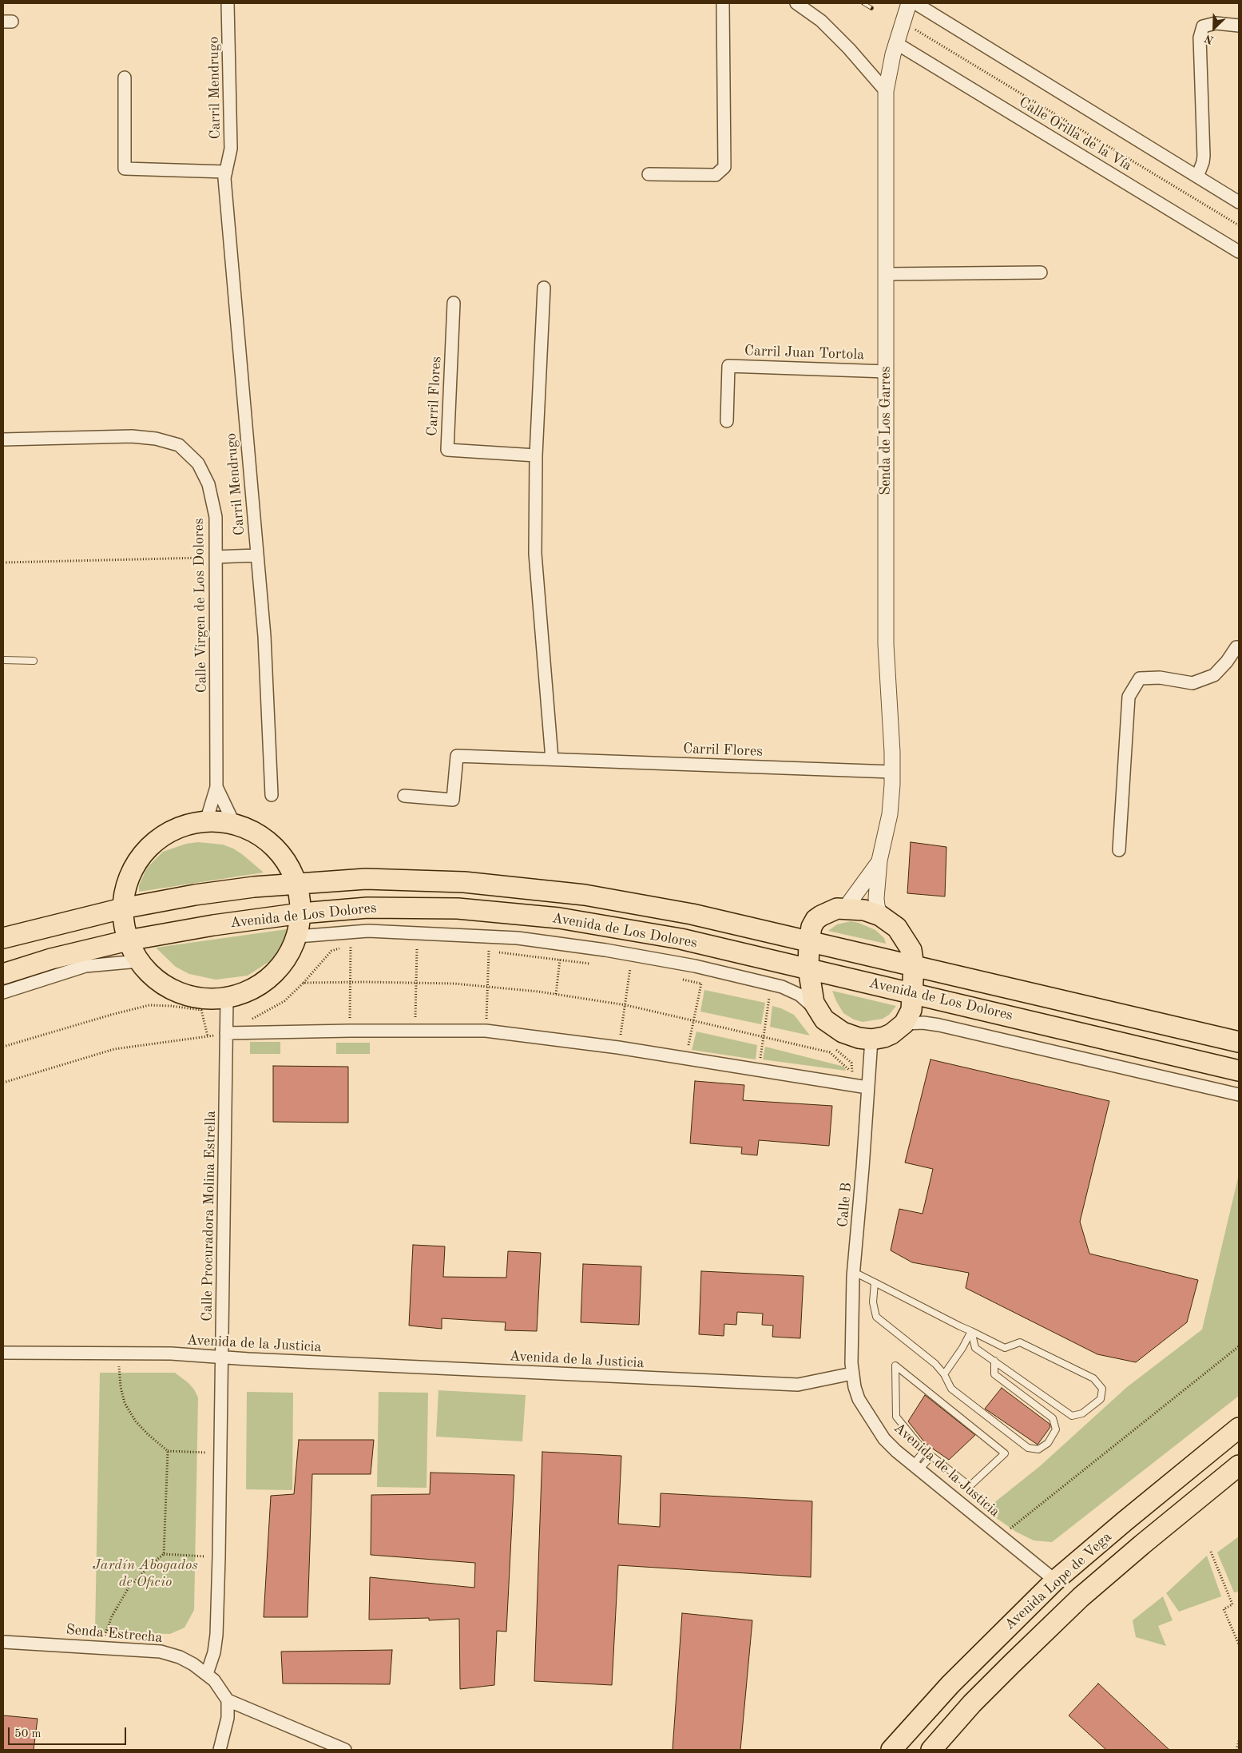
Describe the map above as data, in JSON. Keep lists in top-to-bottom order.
{
  "streets": {
    "main road": ["Avenida de Los Dolores", "Avenida Lope de Vega"],
    "street": [
      "Carril Mendrugo",
      "Calle Orilla de la Vía",
      "Carril Juan Tortola",
      "Carril Flores",
      "Senda de Los Garres",
      "Calle Virgen de Los Dolores",
      "Calle B",
      "Calle Procuradora Molina Estrella",
      "Avenida de la Justicia",
      "Senda Estrecha"
    ]
  },
  "crossings": [
    ["Calle Orilla de la Vía", "Senda de Los Garres"],
    ["Carril Juan Tortola", "Senda de Los Garres"],
    ["Carril Flores", "Senda de Los Garres"],
    ["Calle B", "Avenida de la Justicia"],
    ["Calle Procuradora Molina Estrella", "Avenida de la Justicia"],
    ["Calle Procuradora Molina Estrella", "Senda Estrecha"],
    ["Avenida de la Justicia", "Avenida Lope de Vega"]
  ],
  "parks": ["Jardín Abogados de Oficio"],
  "scale_bar": "50 m",
  "north": "bottom left"
}
